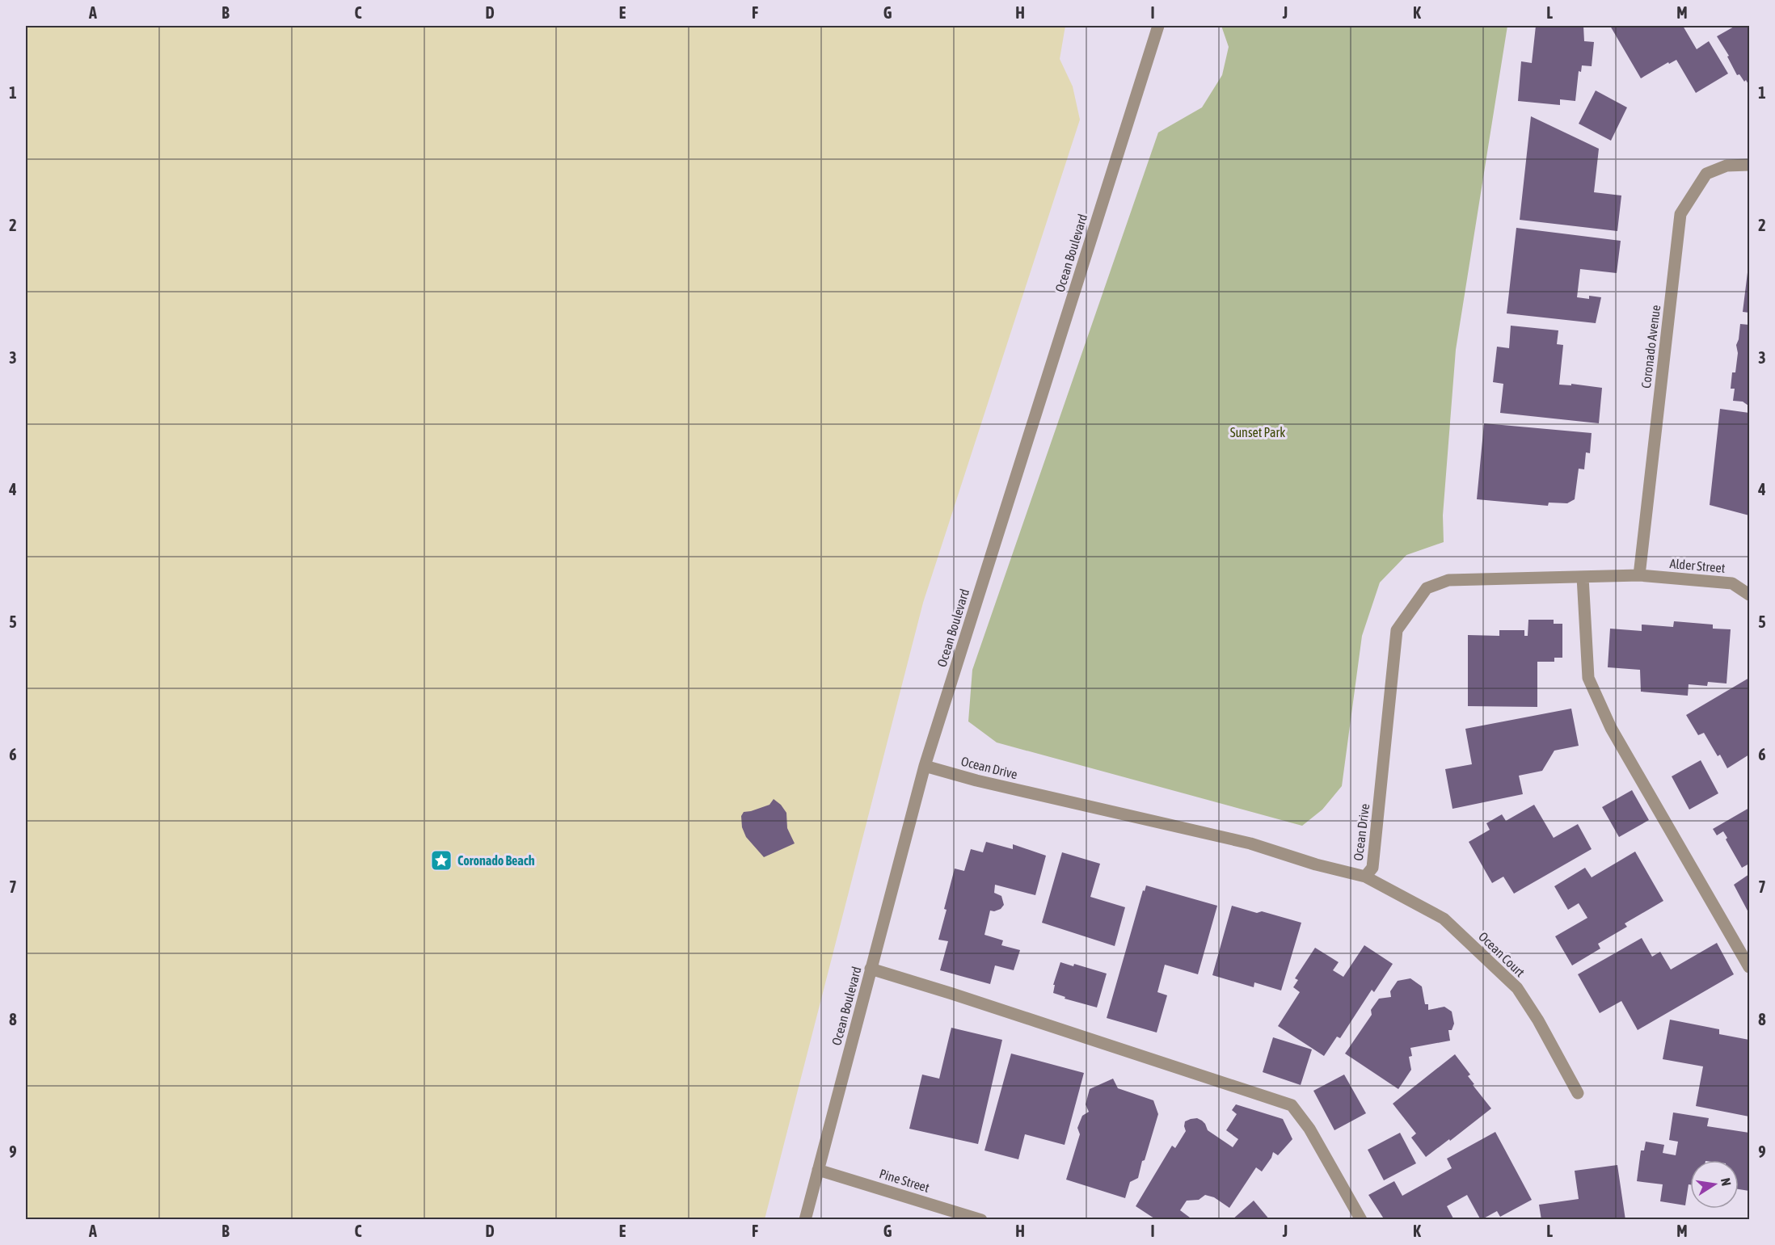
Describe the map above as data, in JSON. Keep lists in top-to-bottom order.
{
  "streets": {
    "street": [
      "Ocean Boulevard",
      "Coronado Avenue",
      "Alder Street",
      "Ocean Drive",
      "Ocean Court",
      "Pine Street"
    ]
  },
  "crossings": [
    ["Ocean Boulevard", "Ocean Drive"],
    ["Ocean Boulevard", "Pine Street"],
    ["Coronado Avenue", "Alder Street"],
    ["Coronado Avenue", "Ocean Drive"],
    ["Alder Street", "Ocean Drive"],
    ["Ocean Drive", "Ocean Court"]
  ],
  "parks": ["Sunset Park"],
  "places": {
    "place": ["Coronado Beach"]
  },
  "north": "right",
  "grid": {
    "columns": [
      "A",
      "B",
      "C",
      "D",
      "E",
      "F",
      "G",
      "H",
      "I",
      "J",
      "K",
      "L",
      "M"
    ],
    "rows": [
      "1",
      "2",
      "3",
      "4",
      "5",
      "6",
      "7",
      "8",
      "9"
    ]
  }
}
